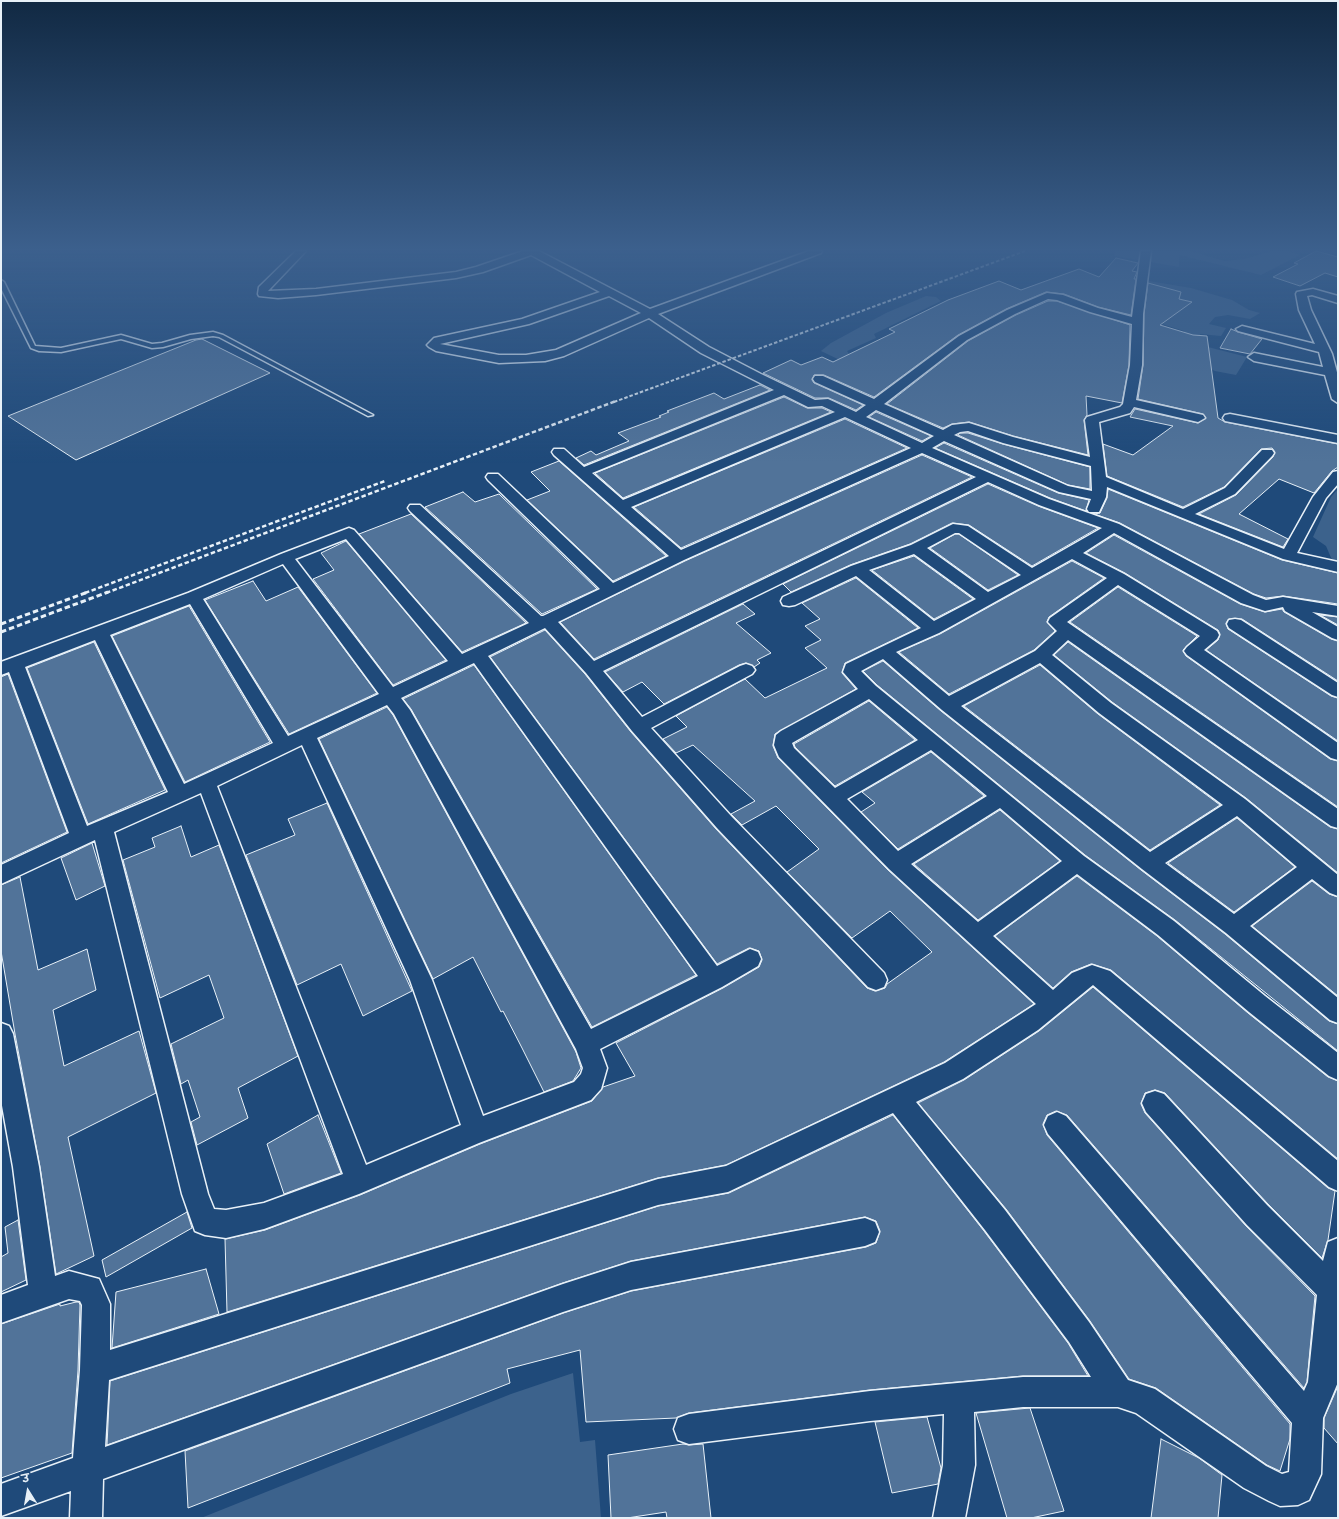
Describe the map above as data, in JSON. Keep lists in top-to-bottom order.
{
  "north": "top"
}
